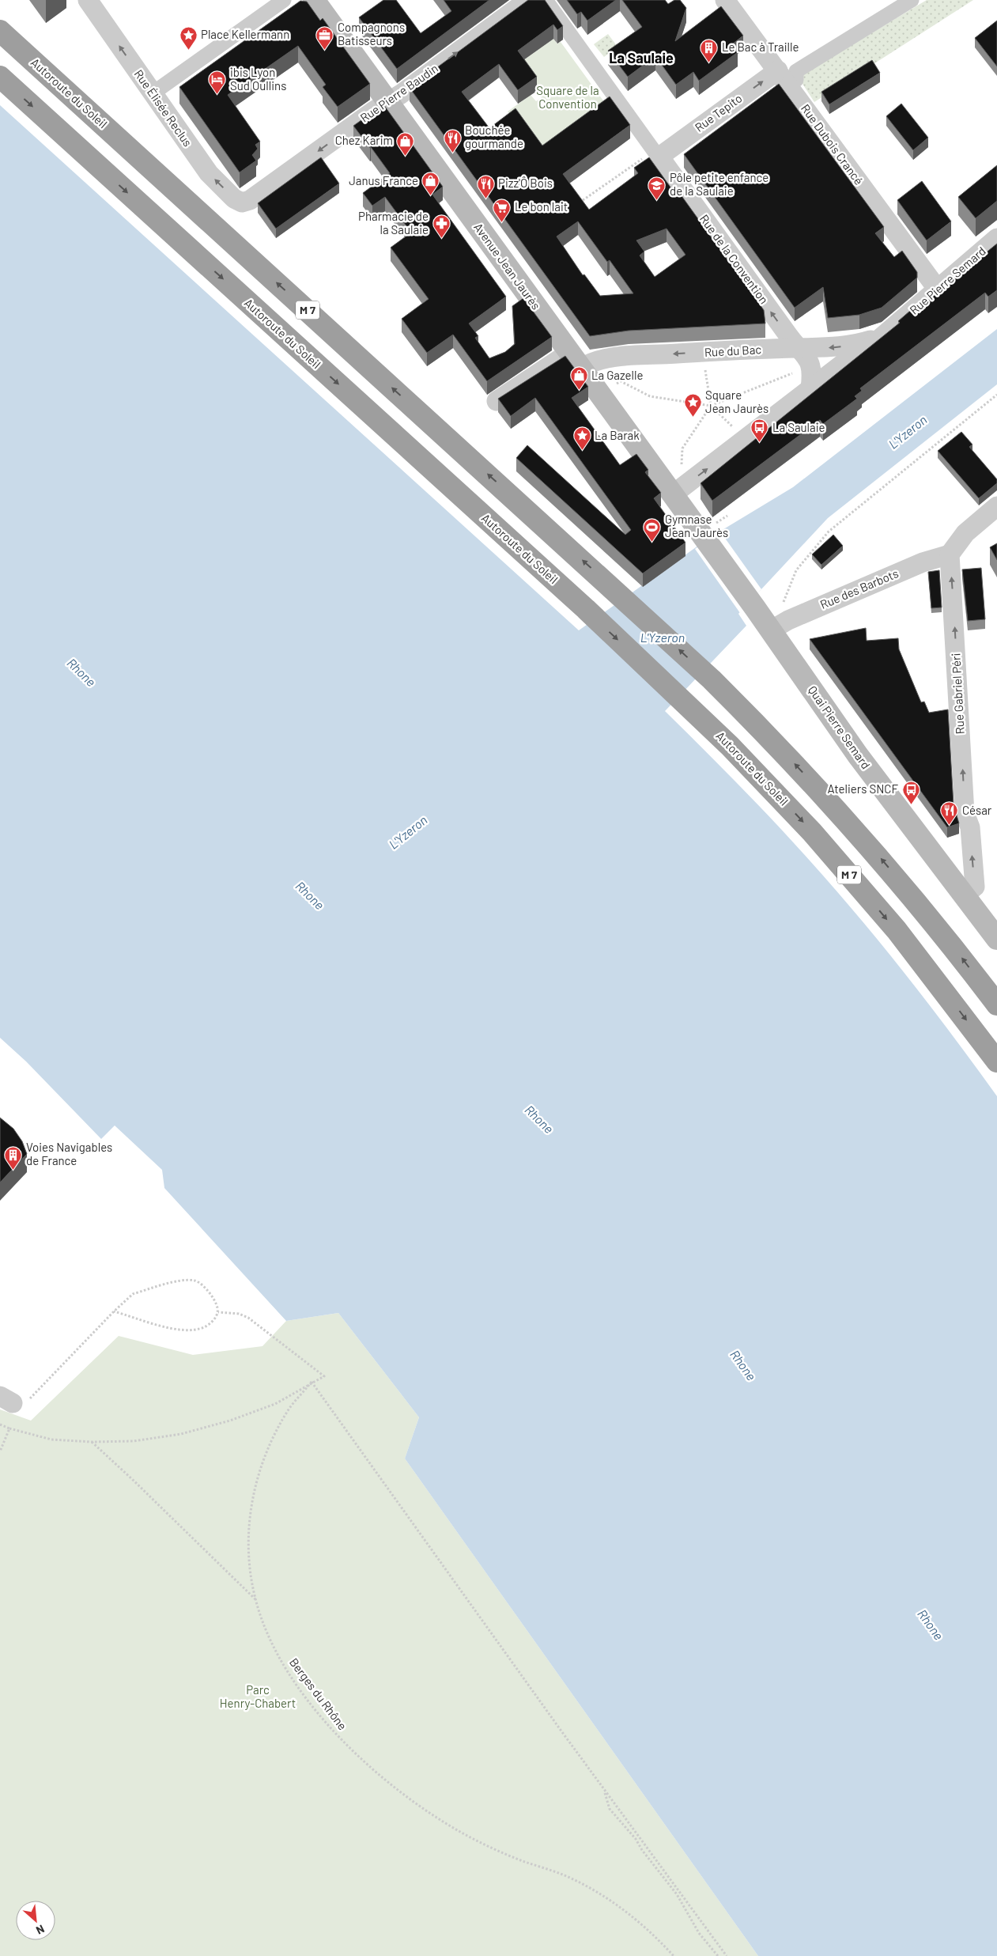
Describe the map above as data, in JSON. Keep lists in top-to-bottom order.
{
  "streets": {
    "highway": ["Autoroute du Soleil", "M 7"],
    "main road": ["Avenue Jean Jaurès", "Quai Pierre Semard"],
    "street": [
      "Rue Pierre Baudin",
      "Rue Élisée Reclus",
      "Rue Tepito",
      "Rue Dubois Crancé",
      "Rue de la Convention",
      "Rue Pierre Semard",
      "Rue du Bac",
      "Rue des Barbots",
      "Rue Gabriel Péri"
    ],
    "path": ["Berges du Rhône"]
  },
  "crossings": [
    ["Rue Pierre Baudin", "Rue Élisée Reclus"],
    ["Rue Pierre Baudin", "Avenue Jean Jaurès"],
    ["Rue Tepito", "Rue Dubois Crancé"],
    ["Rue Tepito", "Rue de la Convention"],
    ["Rue Dubois Crancé", "Rue Pierre Semard"],
    ["Rue de la Convention", "Rue Pierre Semard"],
    ["Rue de la Convention", "Rue du Bac"],
    ["Avenue Jean Jaurès", "Rue Pierre Semard"],
    ["Avenue Jean Jaurès", "Rue du Bac"],
    ["Avenue Jean Jaurès", "Quai Pierre Semard"],
    ["Rue Pierre Semard", "Rue du Bac"],
    ["Rue des Barbots", "Rue Gabriel Péri"],
    ["Rue des Barbots", "Quai Pierre Semard"],
    ["Rue Gabriel Péri", "Quai Pierre Semard"]
  ],
  "one_way": [
    "Rue Élisée Reclus",
    "Rue Tepito",
    "Rue de la Convention",
    "Rue Pierre Semard",
    "Rue du Bac",
    "Rue Gabriel Péri"
  ],
  "districts": ["La Saulaie"],
  "water": ["L'Yzeron", "Rhone"],
  "parks": ["Square de la Convention", "Parc Henry-Chabert"],
  "places": {
    "place": ["Place Kellermann", "Square Jean Jaurès", "La Barak"],
    "office": ["Compagnons Batisseurs"],
    "building": ["Le Bac à Traille", "Voies Navigables de France"],
    "hotel": ["ibis Lyon Sud Oullins"],
    "restaurant": ["Bouchée gourmande", "Pizz'Ô Bois", "César"],
    "shop": ["Chez Karim", "Janus France", "La Gazelle"],
    "school or university": ["Pôle petite enfance de la Saulaie"],
    "supermarket": ["Le bon lait"],
    "pharmacy": ["Pharmacie de la Saulaie"],
    "bus stop": ["La Saulaie", "Ateliers SNCF"],
    "sports": ["Gymnase Jean Jaurès"]
  },
  "north": "bottom right"
}
